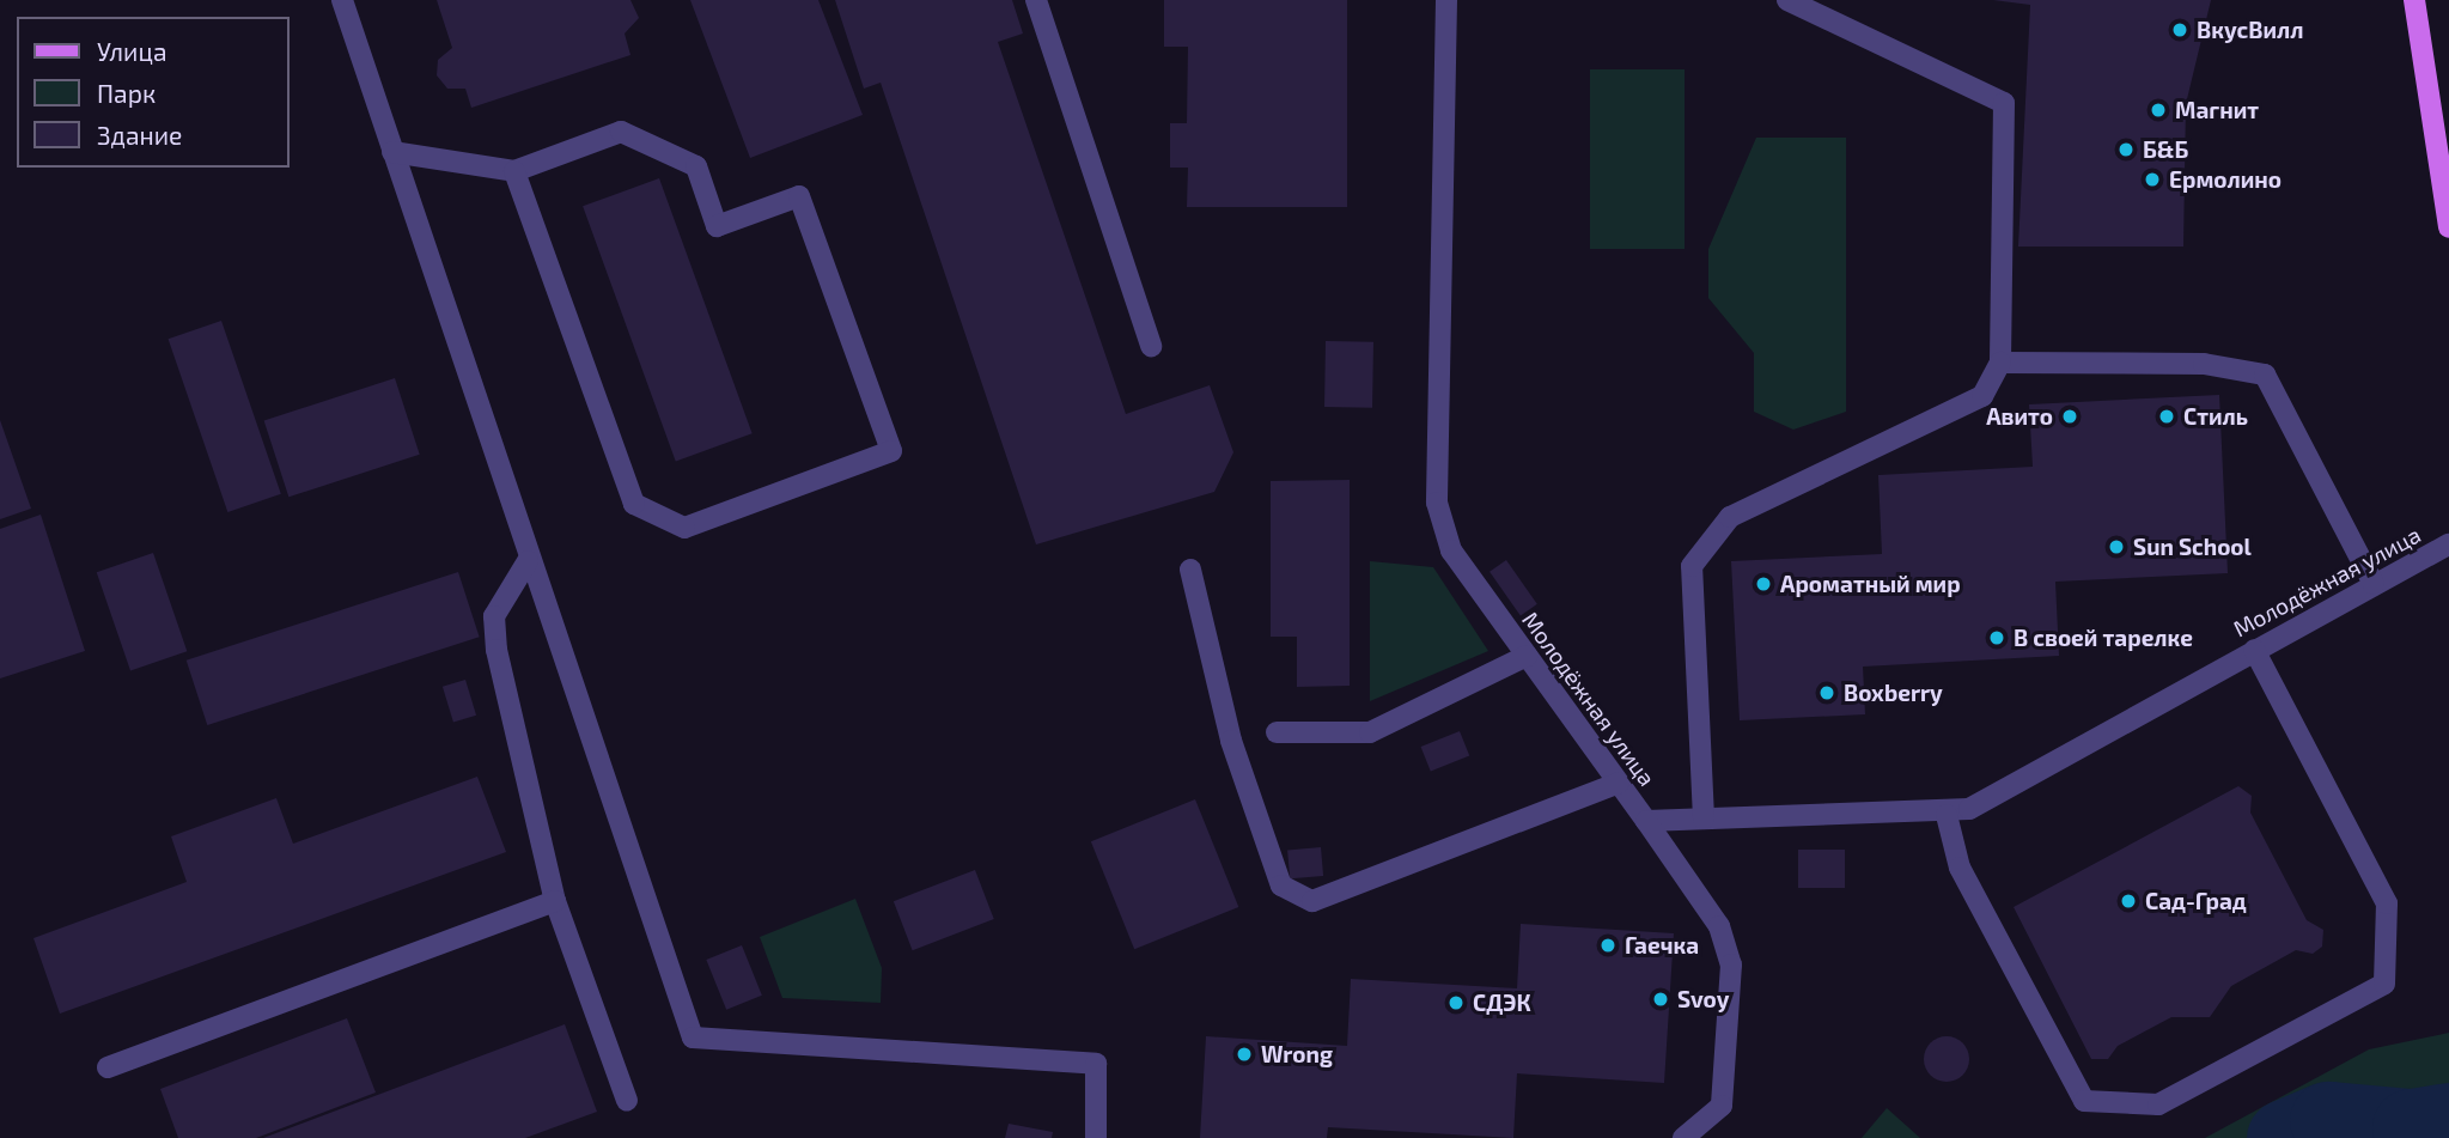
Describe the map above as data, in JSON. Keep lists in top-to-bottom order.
{
  "streets": {
    "street": ["Молодёжная улица"]
  },
  "places": [
    "ВкусВилл",
    "Магнит",
    "Б&Б",
    "Ермолино",
    "Авито",
    "Стиль",
    "Sun School",
    "Ароматный мир",
    "В своей тарелке",
    "Boxberry",
    "Сад-Град",
    "Гаечка",
    "Svoy",
    "СДЭК",
    "Wrong"
  ],
  "legend": ["Улица", "Парк", "Здание"]
}
